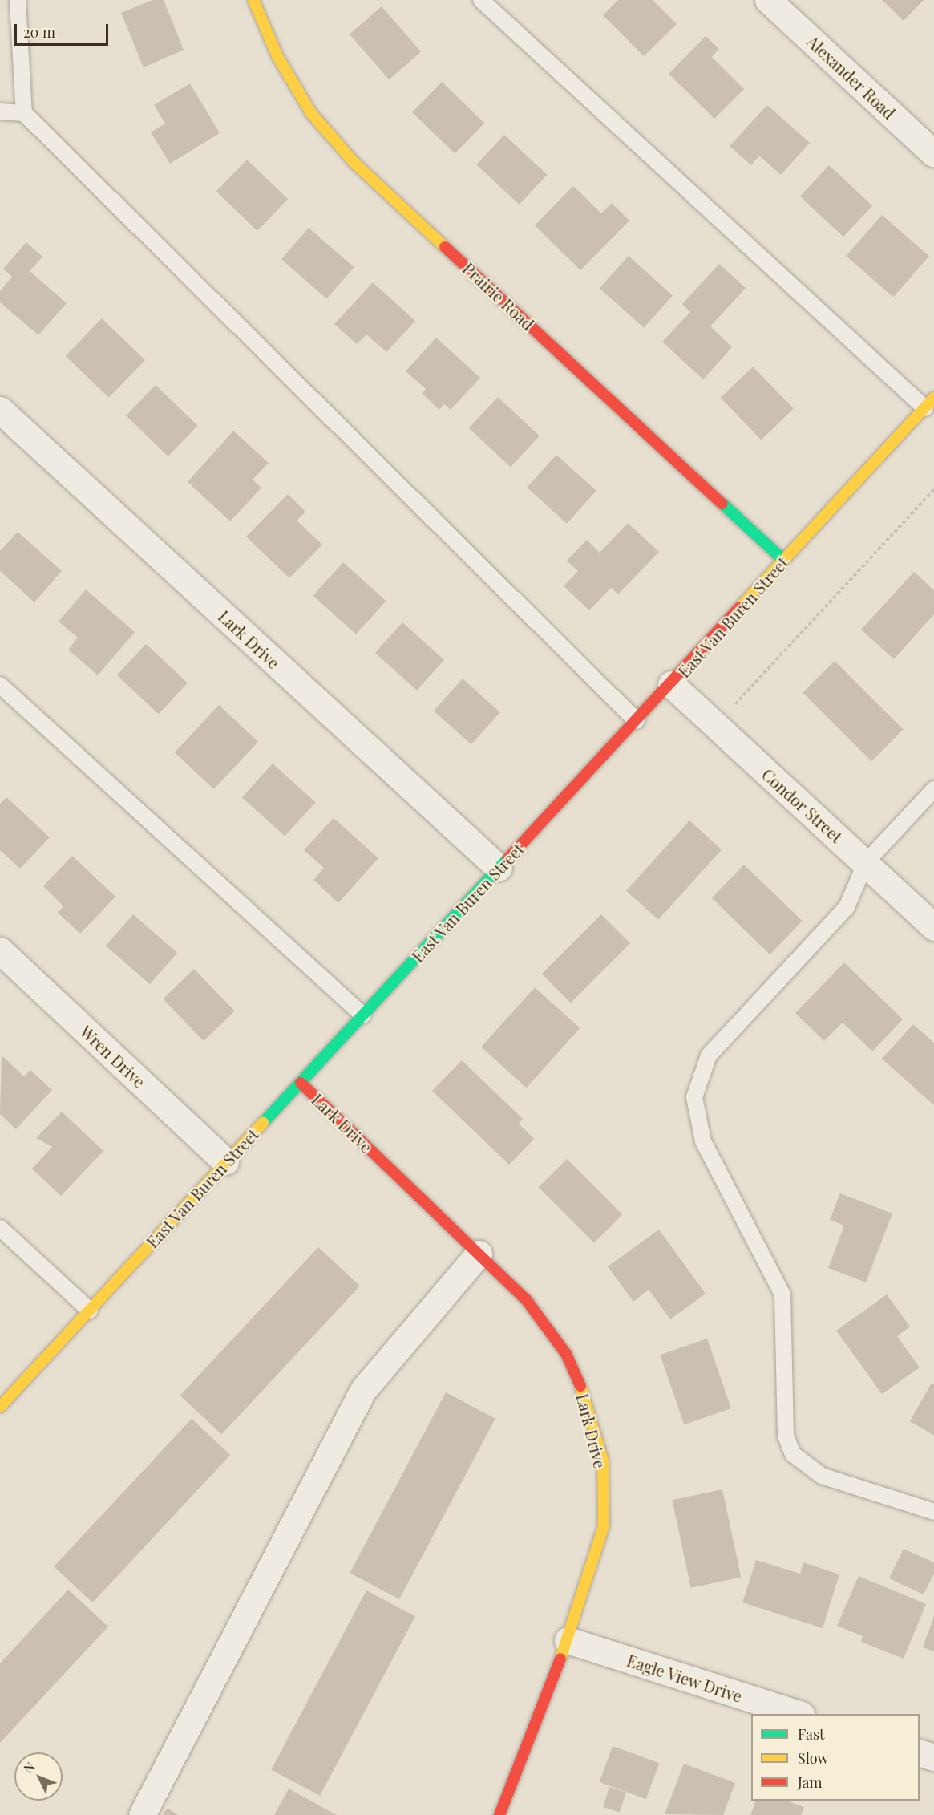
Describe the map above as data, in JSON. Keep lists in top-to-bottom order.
{
  "streets": {
    "street": [
      "Alexander Road",
      "Prairie Road",
      "East Van Buren Street",
      "Lark Drive",
      "Condor Street",
      "Wren Drive",
      "Eagle View Drive"
    ]
  },
  "crossings": [
    ["Prairie Road", "East Van Buren Street"],
    ["East Van Buren Street", "Lark Drive"],
    ["East Van Buren Street", "Condor Street"],
    ["East Van Buren Street", "Wren Drive"],
    ["Lark Drive", "Eagle View Drive"]
  ],
  "legend": ["Fast", "Slow", "Jam"],
  "scale_bar": "20 m",
  "north": "top left"
}
